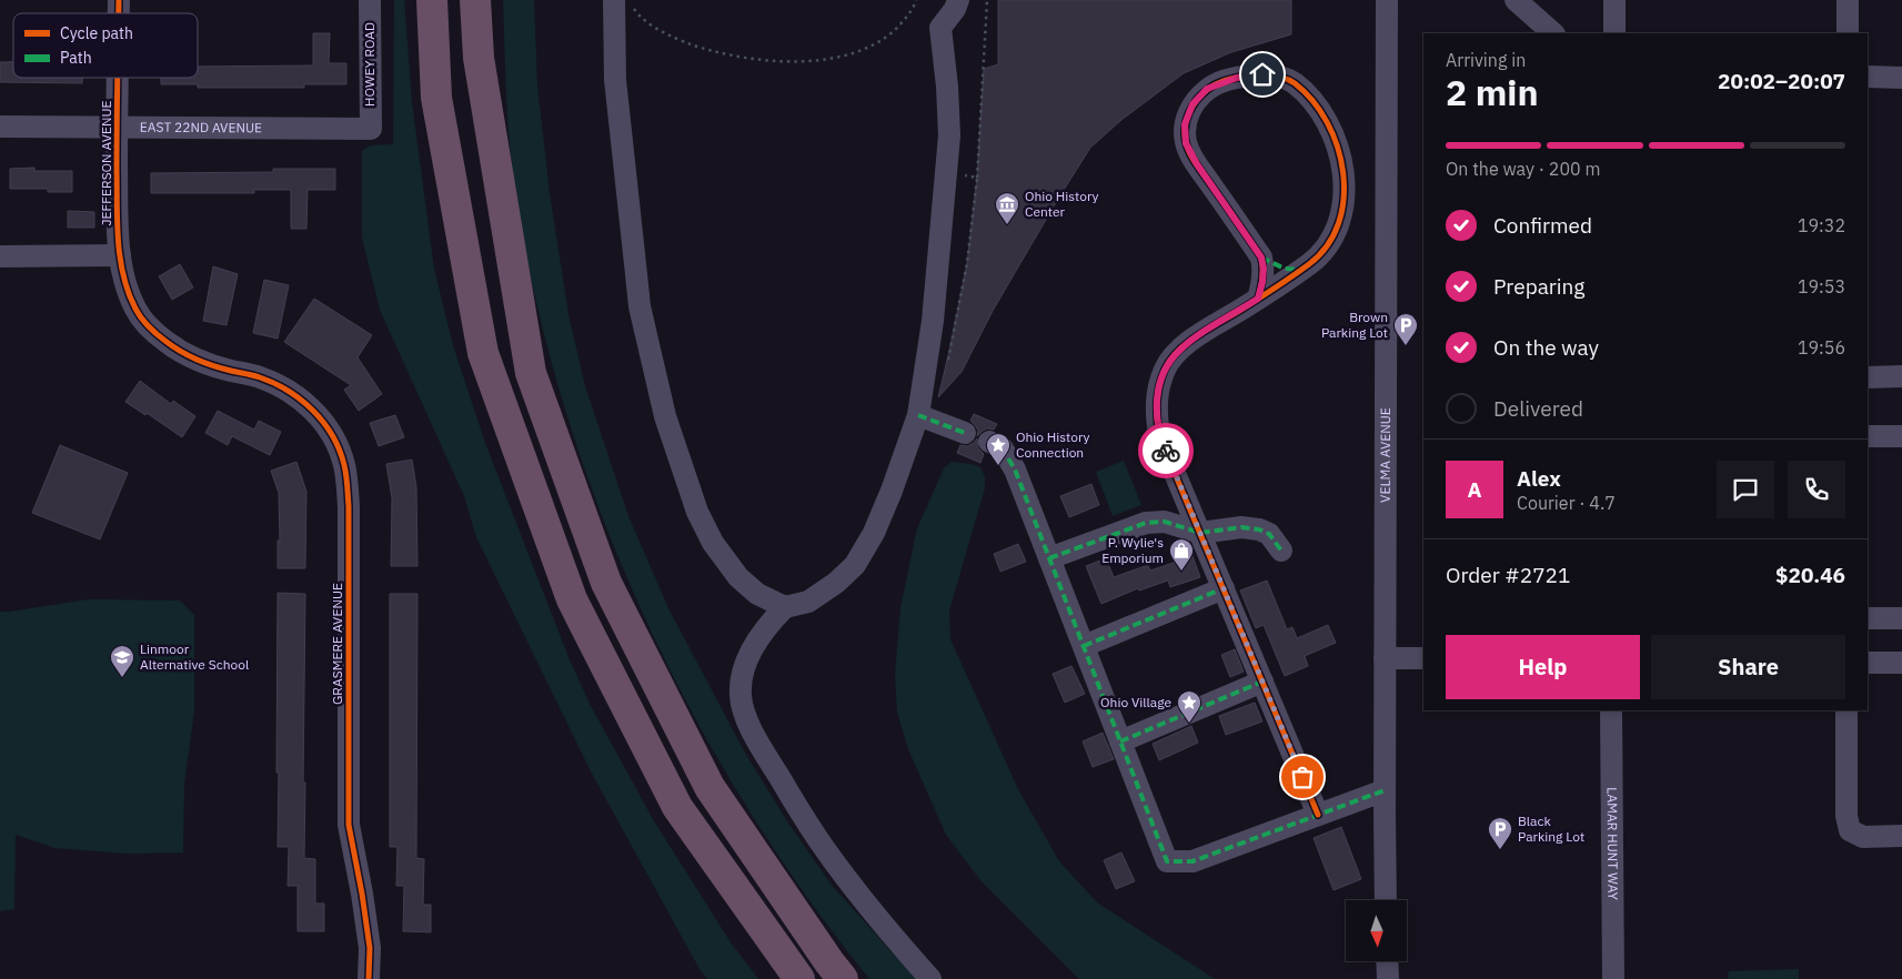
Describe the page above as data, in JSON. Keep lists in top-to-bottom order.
{
  "streets": {
    "street": [
      "HOWEY ROAD",
      "EAST 22ND AVENUE",
      "JEFFERSON AVENUE",
      "VELMA AVENUE",
      "GRASMERE AVENUE",
      "LAMAR HUNT WAY"
    ]
  },
  "crossings": [
    ["HOWEY ROAD", "EAST 22ND AVENUE"],
    ["EAST 22ND AVENUE", "JEFFERSON AVENUE"],
    ["JEFFERSON AVENUE", "GRASMERE AVENUE"]
  ],
  "places": {
    "museum": ["Ohio History Center"],
    "parking": ["Brown Parking Lot", "Black Parking Lot"],
    "place": ["Ohio History Connection", "Ohio Village"],
    "shop": ["P. Wylie's Emporium"],
    "school or university": ["Linmoor Alternative School"]
  },
  "legend": ["Cycle path", "Path"],
  "north": "bottom",
  "page": {
    "heading": ["2 min", "Arriving in", "20:02–20:07"],
    "panel": [
      "Alex",
      "Courier · 4.7",
      "Order #2721",
      "$20.46"
    ],
    "bar": "On the way · 200 m",
    "list": [
      ["Confirmed", "19:32"],
      ["Preparing", "19:53"],
      ["On the way", "19:56"],
      "Delivered"
    ],
    "round": "A",
    "buttons": ["Help", "Share"]
  }
}
